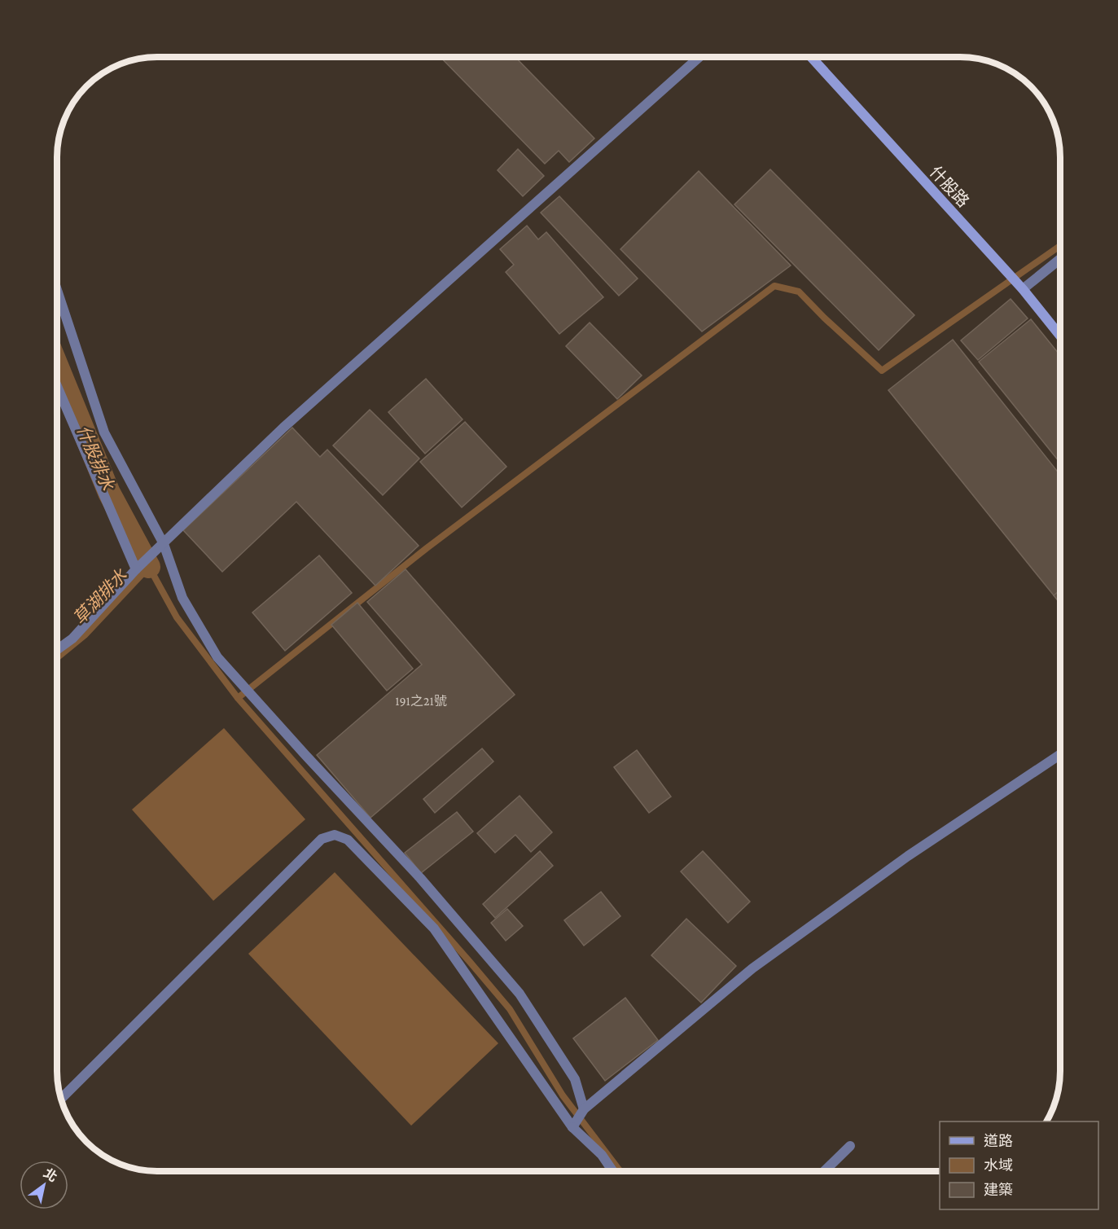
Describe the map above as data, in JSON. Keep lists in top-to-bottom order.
{
  "streets": {
    "street": ["什股路"]
  },
  "water": ["什股排水", "草湖排水"],
  "house_numbers": ["191之21號"],
  "legend": ["道路", "水域", "建築"],
  "north": "top right"
}
